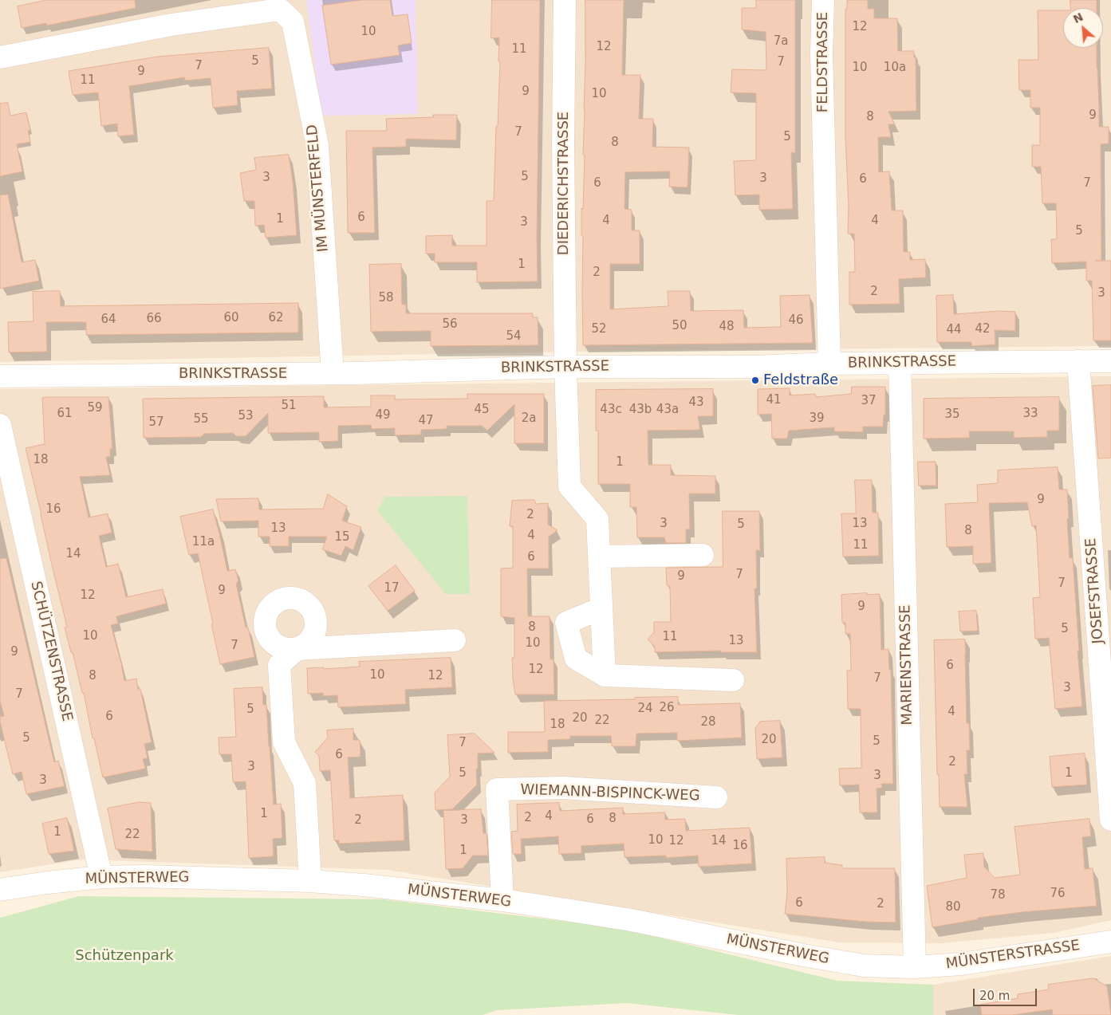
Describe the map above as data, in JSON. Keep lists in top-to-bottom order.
{
  "streets": {
    "street": [
      "FELDSTRASSE",
      "DIEDERICHSTRASSE",
      "IM MÜNSTERFELD",
      "BRINKSTRASSE",
      "JOSEFSTRASSE",
      "SCHÜTZENSTRASSE",
      "MARIENSTRASSE",
      "WIEMANN-BISPINCK-WEG",
      "MÜNSTERWEG",
      "MÜNSTERSTRASSE"
    ]
  },
  "crossings": [
    ["FELDSTRASSE", "BRINKSTRASSE"],
    ["DIEDERICHSTRASSE", "BRINKSTRASSE"],
    ["IM MÜNSTERFELD", "BRINKSTRASSE"],
    ["BRINKSTRASSE", "JOSEFSTRASSE"],
    ["BRINKSTRASSE", "MARIENSTRASSE"],
    ["SCHÜTZENSTRASSE", "MÜNSTERWEG"],
    ["MARIENSTRASSE", "MÜNSTERWEG"],
    ["MARIENSTRASSE", "MÜNSTERSTRASSE"],
    ["WIEMANN-BISPINCK-WEG", "MÜNSTERWEG"],
    ["MÜNSTERWEG", "MÜNSTERSTRASSE"]
  ],
  "parks": ["Schützenpark"],
  "places": ["Feldstraße"],
  "house_numbers": [
    "12",
    "10",
    "7a",
    "12",
    "11",
    "5",
    "7",
    "7",
    "10",
    "10a",
    "9",
    "11",
    "9",
    "10",
    "9",
    "8",
    "7",
    "5",
    "8",
    "5",
    "3",
    "3",
    "6",
    "6",
    "7",
    "6",
    "1",
    "4",
    "4",
    "3",
    "5",
    "1",
    "2",
    "2",
    "3",
    "58",
    "60",
    "62",
    "66",
    "64",
    "46",
    "56",
    "50",
    "48",
    "52",
    "42",
    "44",
    "54",
    "41",
    "37",
    "43",
    "51",
    "59",
    "45",
    "43c",
    "43b",
    "43a",
    "61",
    "33",
    "35",
    "49",
    "53",
    "2a",
    "39",
    "55",
    "47",
    "57",
    "18",
    "1",
    "9",
    "16",
    "2",
    "3",
    "13",
    "5",
    "13",
    "8",
    "4",
    "15",
    "11a",
    "11",
    "14",
    "6",
    "7",
    "9",
    "7",
    "17",
    "9",
    "12",
    "9",
    "8",
    "5",
    "10",
    "11",
    "13",
    "10",
    "7",
    "9",
    "6",
    "12",
    "10",
    "8",
    "12",
    "7",
    "3",
    "7",
    "26",
    "24",
    "5",
    "4",
    "6",
    "20",
    "22",
    "28",
    "18",
    "5",
    "20",
    "5",
    "7",
    "6",
    "2",
    "3",
    "5",
    "1",
    "3",
    "3",
    "1",
    "4",
    "2",
    "8",
    "6",
    "2",
    "3",
    "1",
    "22",
    "10",
    "12",
    "14",
    "16",
    "1",
    "76",
    "78",
    "6",
    "2",
    "80"
  ],
  "scale_bar": "20 m",
  "north": "top left"
}
